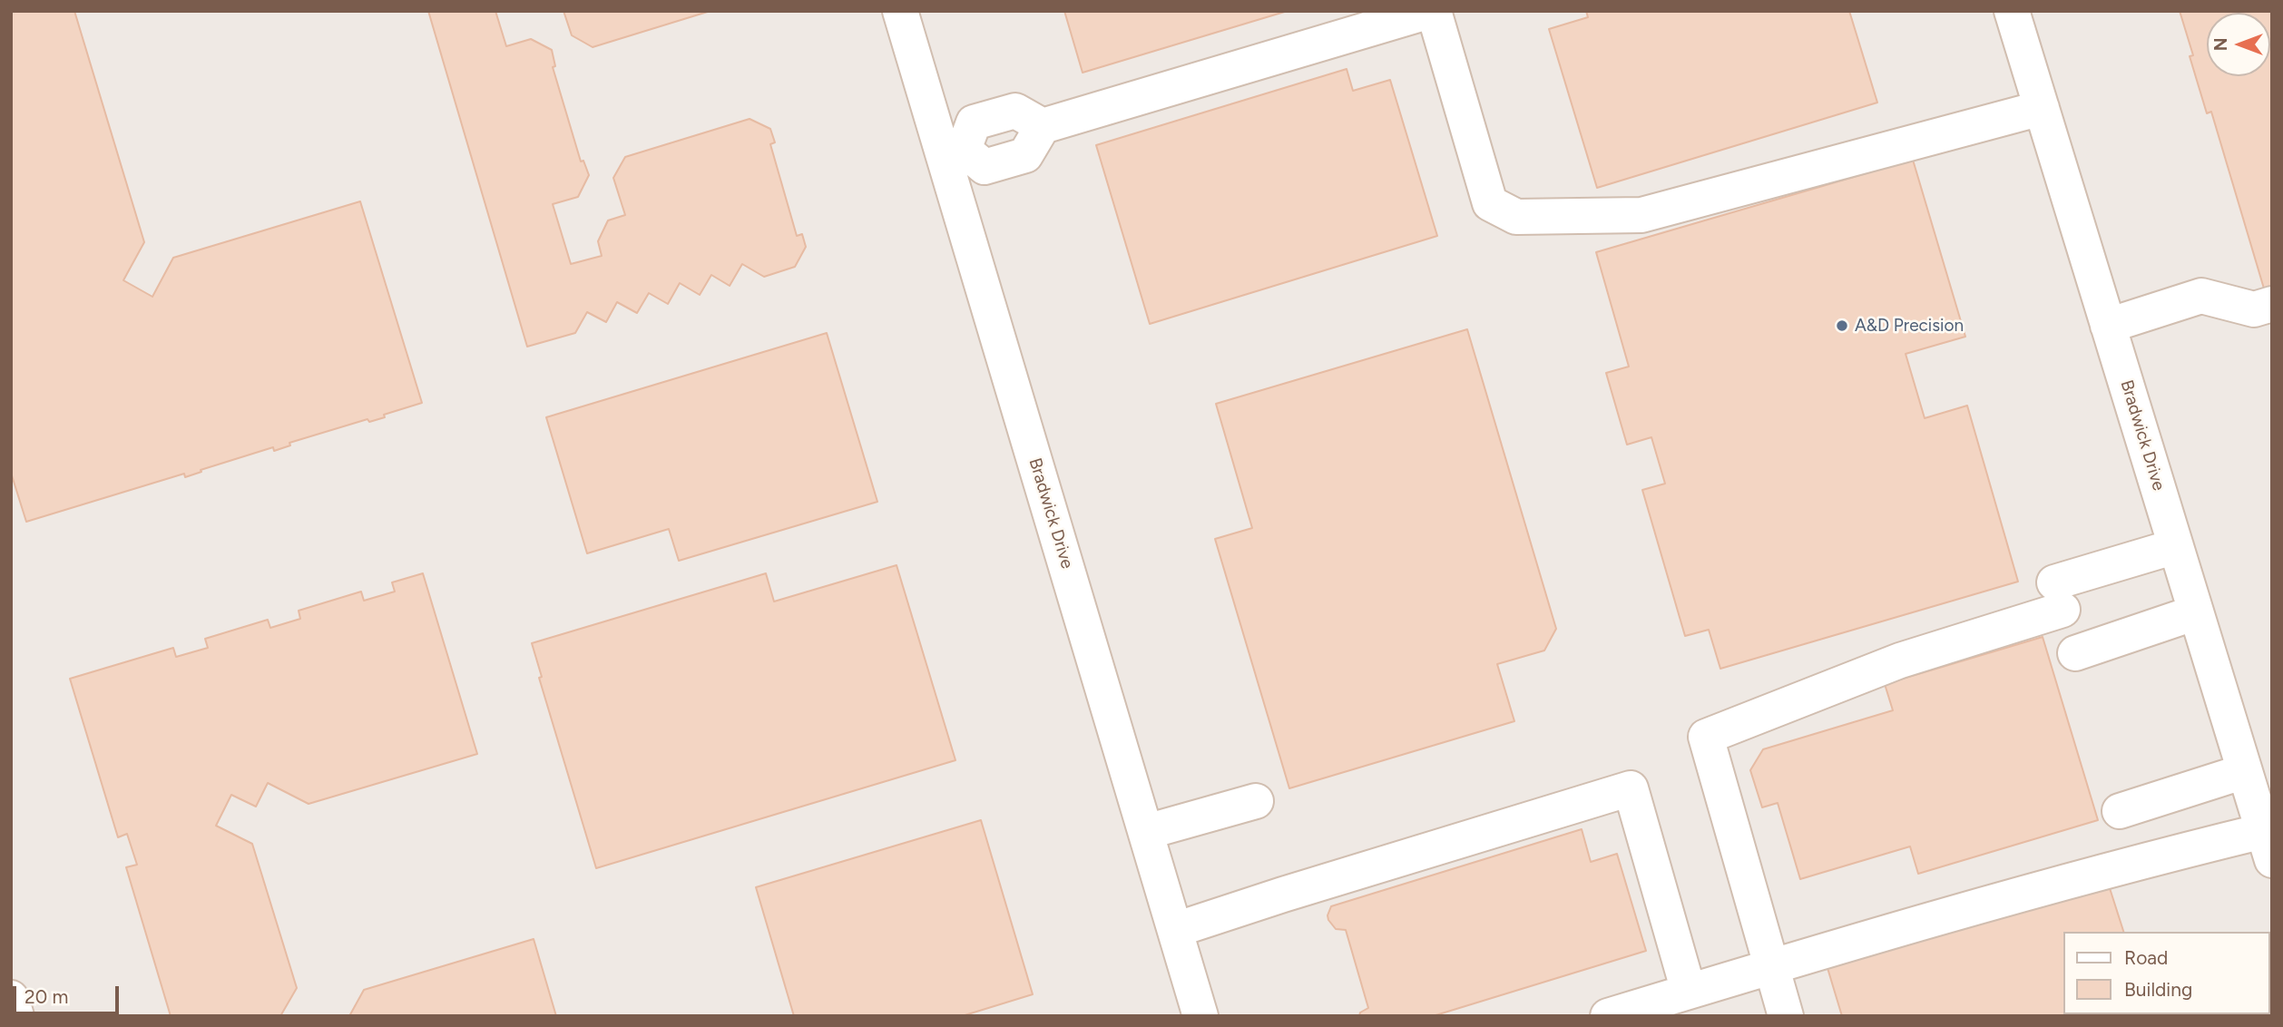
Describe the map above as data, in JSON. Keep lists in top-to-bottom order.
{
  "streets": {
    "street": ["Bradwick Drive"]
  },
  "places": ["A&D Precision"],
  "legend": ["Road", "Building"],
  "scale_bar": "20 m",
  "north": "left"
}
